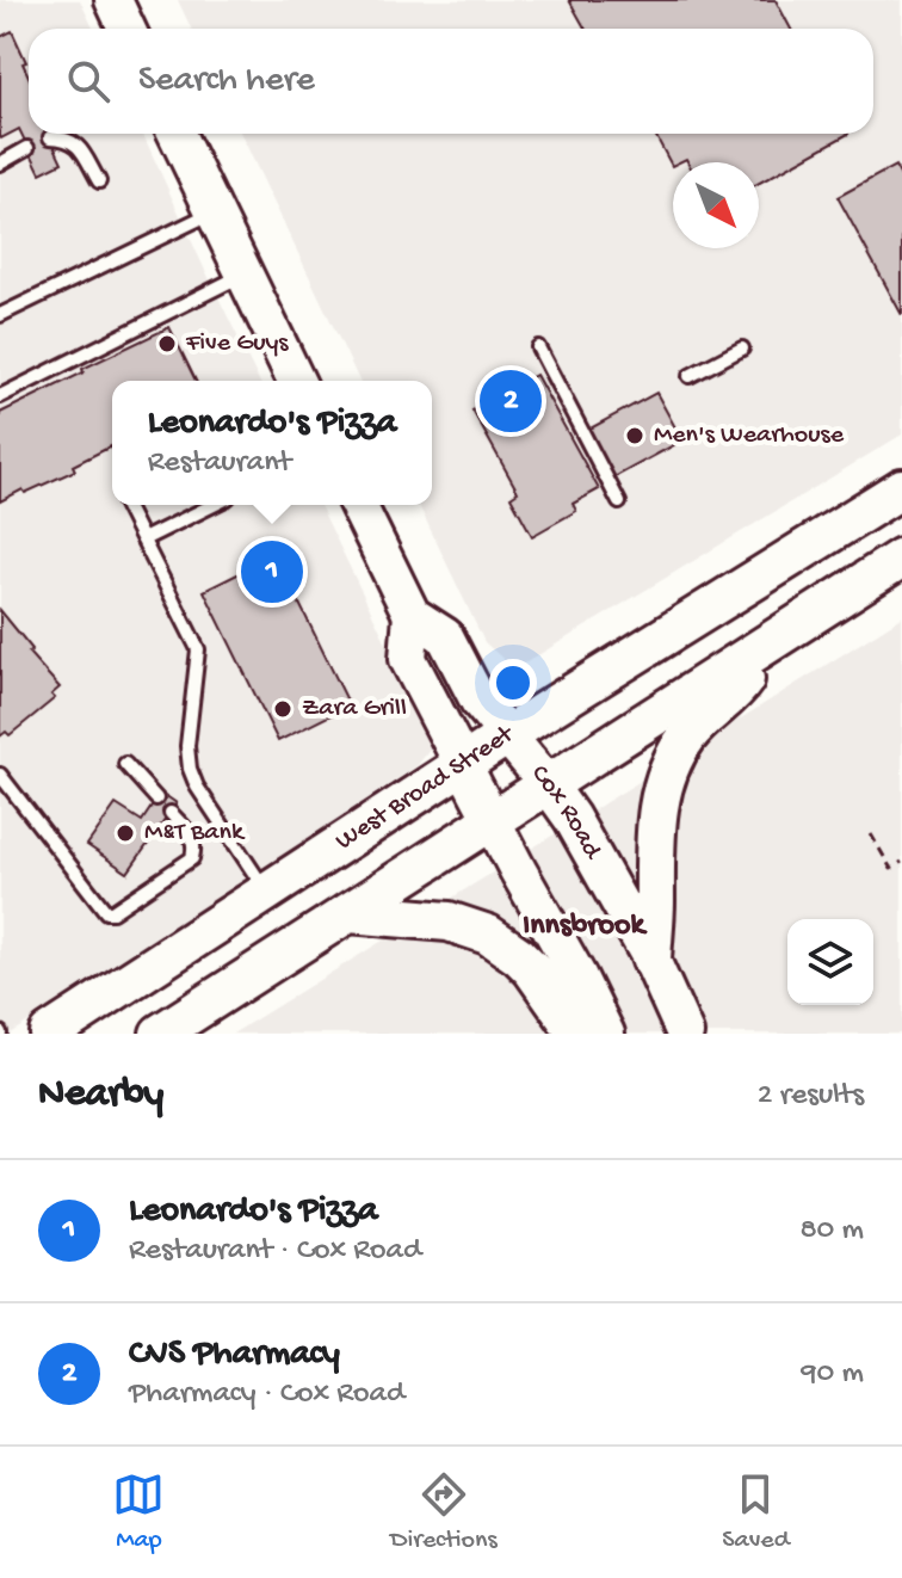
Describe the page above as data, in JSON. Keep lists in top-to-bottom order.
{
  "streets": {
    "main road": ["West Broad Street", "Cox Road"]
  },
  "crossings": [
    ["West Broad Street", "Cox Road"]
  ],
  "districts": ["Innsbrook"],
  "places": [
    "Five Guys",
    "Men's Wearhouse",
    "Zara Grill",
    "M&T Bank"
  ],
  "north": "bottom right",
  "page": {
    "search": "Search here",
    "pins": ["2", "1"],
    "popup": ["Leonardo's Pizza", "Restaurant"],
    "heading": ["Nearby", "2 results"],
    "list": [
      {
        "mark": "1",
        "name": "Leonardo's Pizza",
        "note": "Restaurant · Cox Road",
        "value": "80 m"
      },
      {
        "mark": "2",
        "name": "CVS Pharmacy",
        "note": "Pharmacy · Cox Road",
        "value": "90 m"
      }
    ],
    "nav": ["Map", "Directions", "Saved"]
  }
}
